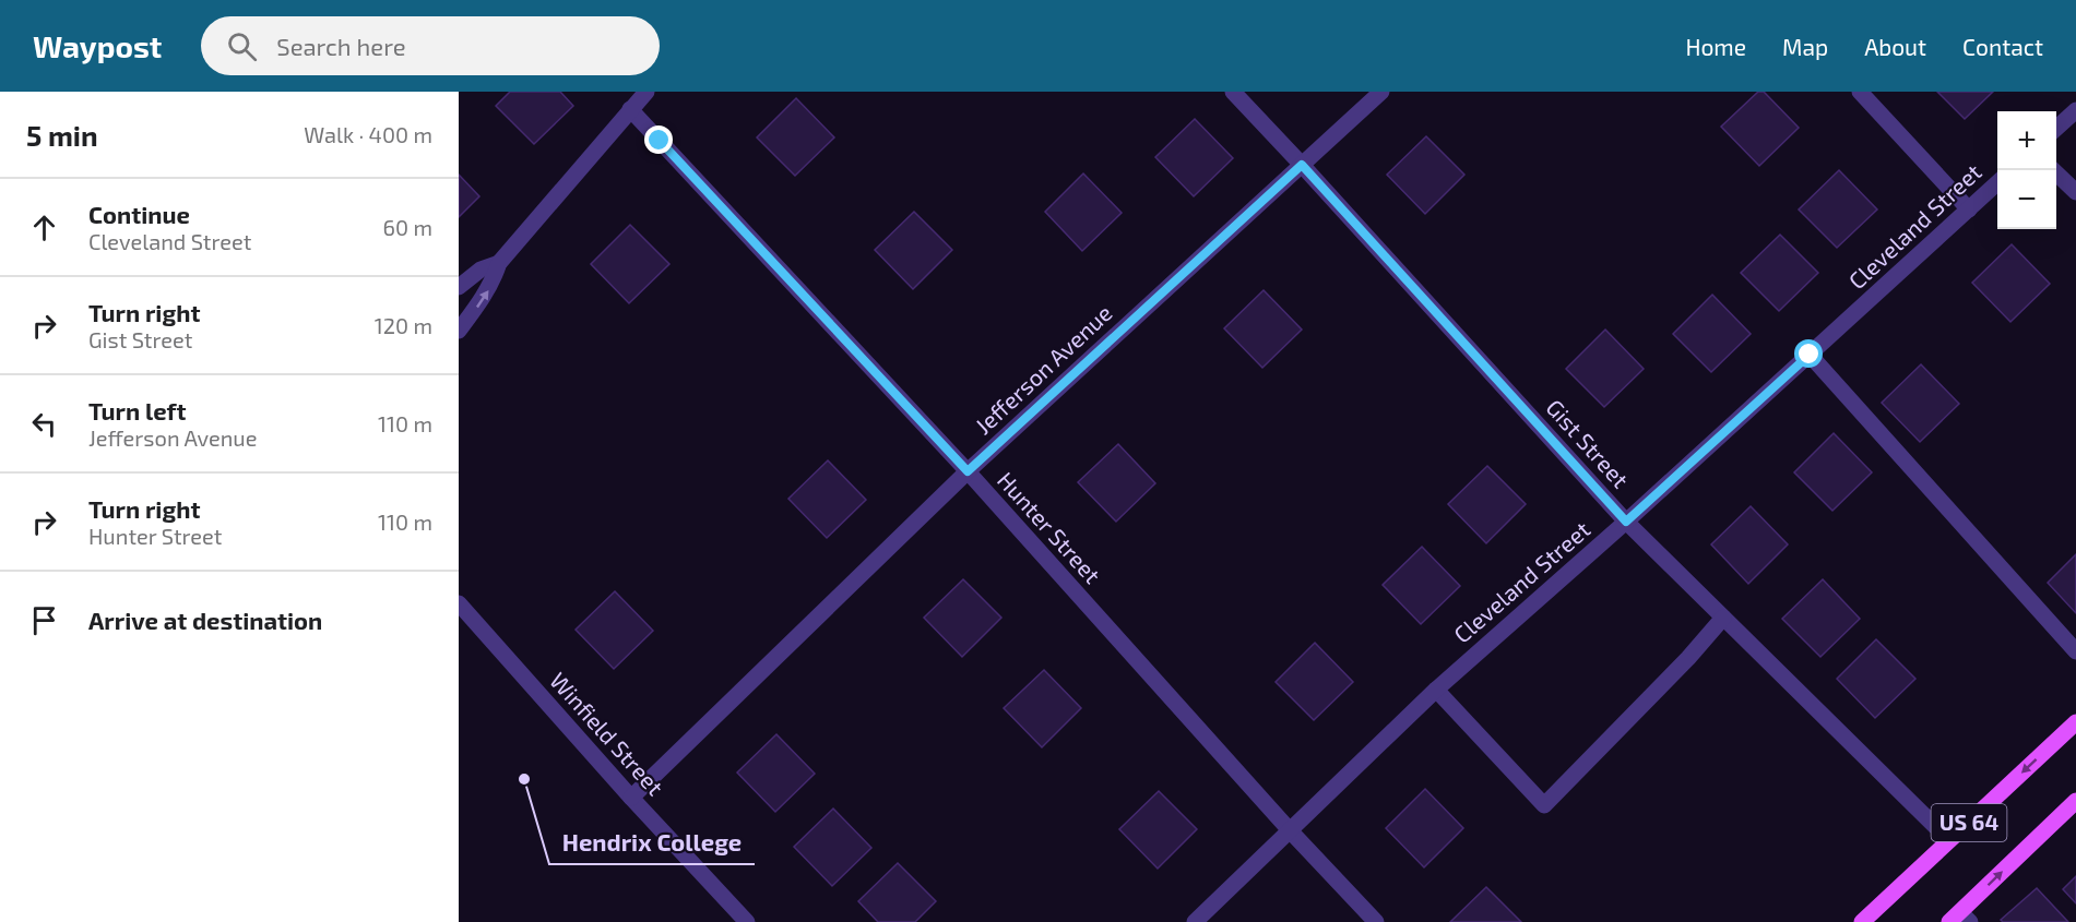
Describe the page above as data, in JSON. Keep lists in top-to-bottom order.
{
  "streets": {
    "main road": ["US 64"],
    "street": [
      "Cleveland Street",
      "Jefferson Avenue",
      "Gist Street",
      "Hunter Street",
      "Winfield Street"
    ]
  },
  "crossings": [
    ["Cleveland Street", "Gist Street"],
    ["Cleveland Street", "Hunter Street"],
    ["Jefferson Avenue", "Gist Street"],
    ["Jefferson Avenue", "Hunter Street"],
    ["Jefferson Avenue", "Winfield Street"],
    ["Gist Street", "US 64"]
  ],
  "places": ["Hendrix College"],
  "page": {
    "header": "Waypost",
    "search": "Search here",
    "nav": [
      "Home",
      "Map",
      "About",
      "Contact"
    ],
    "heading": ["5 min", "Walk · 400 m"],
    "map_buttons": ["+", "−"],
    "list": [
      ["Continue", "Cleveland Street", "60 m"],
      ["Turn right", "Gist Street", "120 m"],
      ["Turn left", "Jefferson Avenue", "110 m"],
      ["Turn right", "Hunter Street", "110 m"],
      "Arrive at destination"
    ]
  }
}
